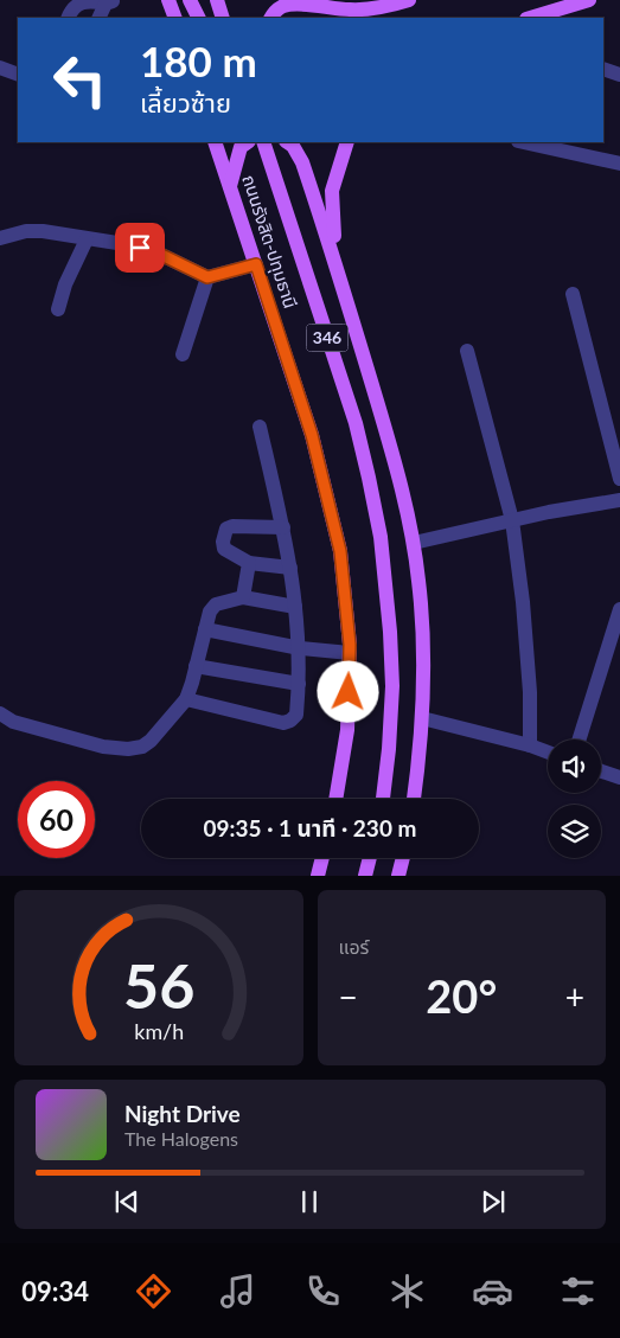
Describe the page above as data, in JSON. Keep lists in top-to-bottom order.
{
  "streets": {
    "main road": ["ถนนรังสิต-ปทุมธานี", "346"]
  },
  "page": {
    "turn": ["180 m", "เลี้ยวซ้าย"],
    "limit": "60",
    "trip": "09:35 · 1 นาที · 230 m",
    "tile": "แอร์",
    "heat": ["−", "20°", "+"],
    "song": ["Night Drive", "The Halogens"],
    "tabs": "09:34",
    "gauge": ["56", "km/h"]
  }
}
